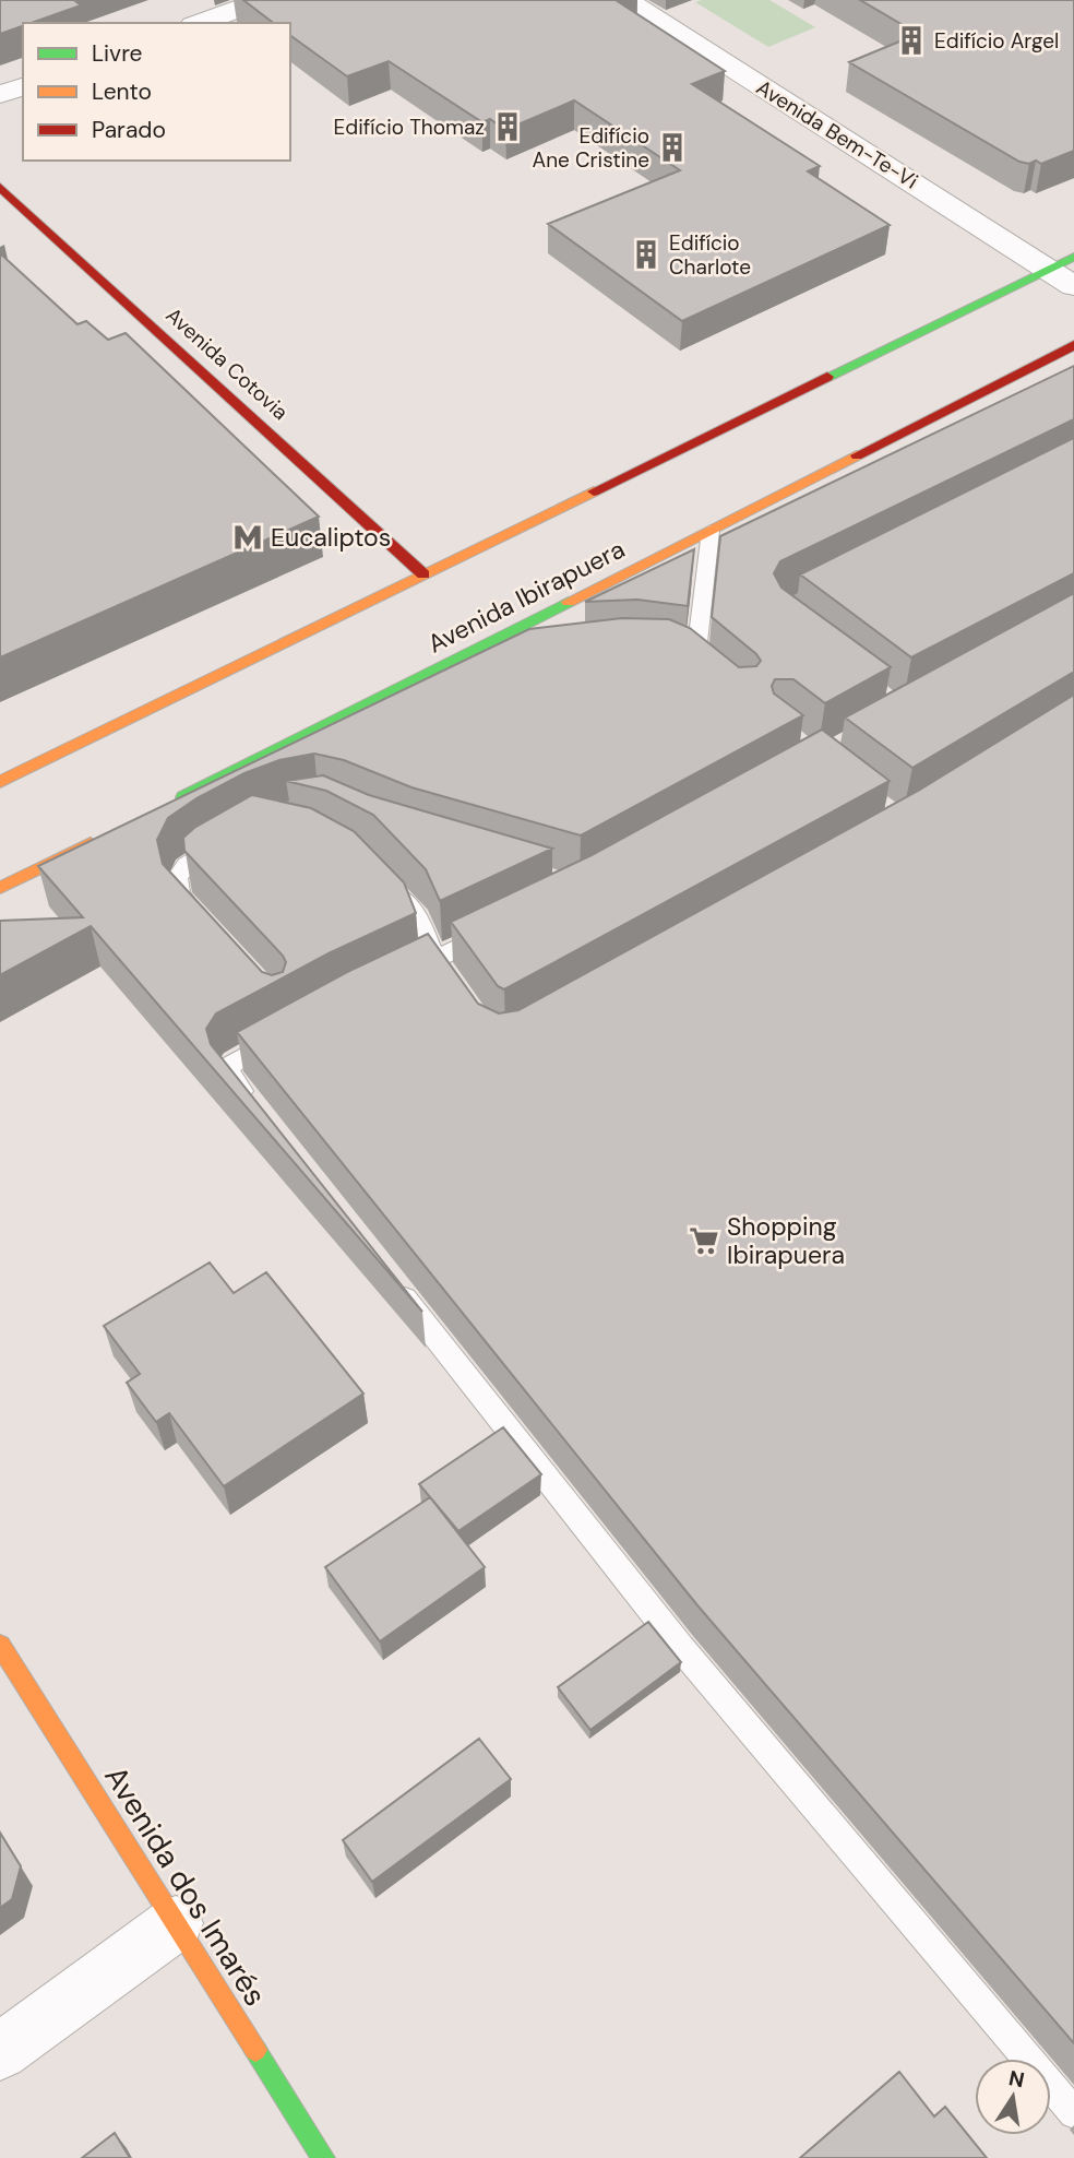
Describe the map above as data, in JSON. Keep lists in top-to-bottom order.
{
  "streets": {
    "main road": ["Avenida Cotovia", "Avenida Ibirapuera", "Avenida dos Imarés"],
    "street": ["Avenida Bem-Te-Vi"]
  },
  "places": {
    "building": [
      "Edifício Argel",
      "Edifício Thomaz",
      "Edifício Ane Cristine",
      "Edifício Charlote"
    ],
    "metro station": ["Eucaliptos"],
    "supermarket": ["Shopping Ibirapuera"]
  },
  "legend": ["Livre", "Lento", "Parado"],
  "north": "top"
}
